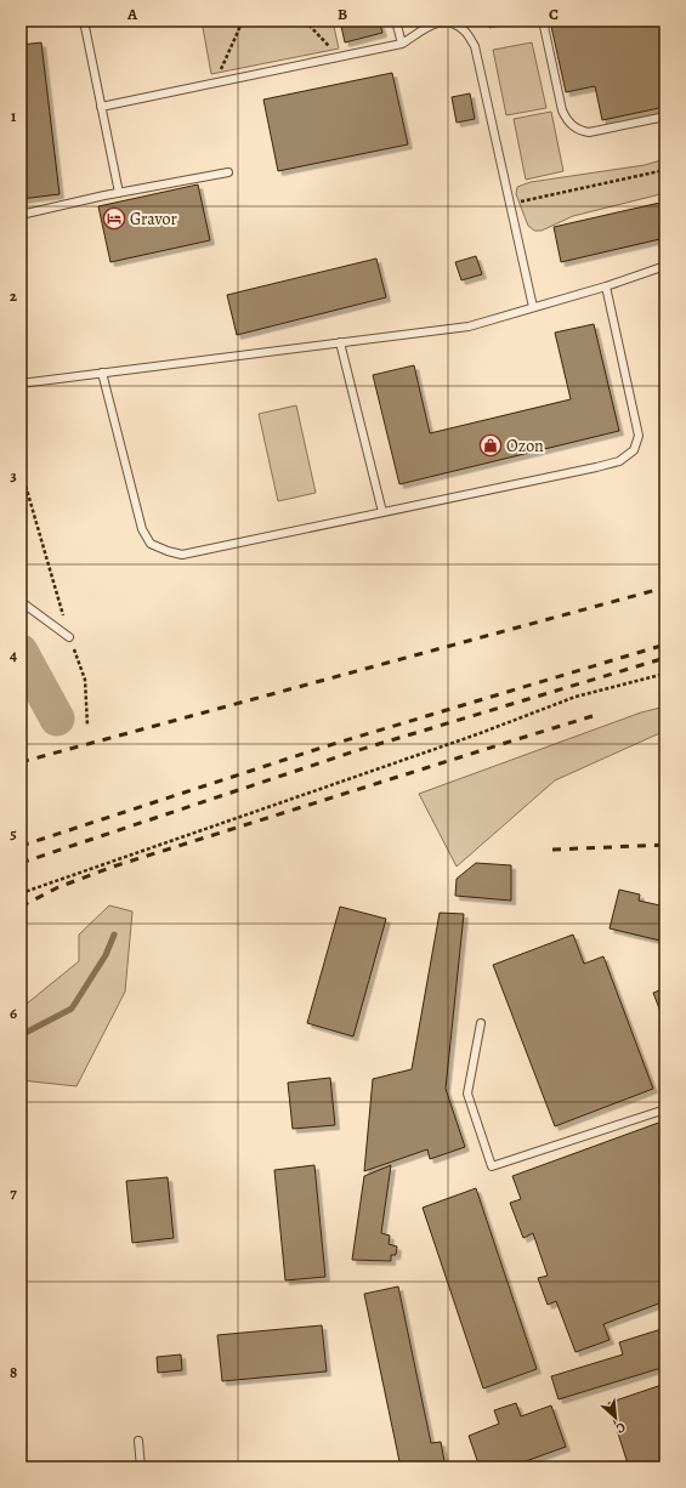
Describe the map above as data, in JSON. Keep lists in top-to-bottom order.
{
  "places": {
    "hotel": ["Gravor"],
    "shop": ["Ozon"]
  },
  "north": "bottom right",
  "grid": {
    "columns": ["A", "B", "C"],
    "rows": [
      "1",
      "2",
      "3",
      "4",
      "5",
      "6",
      "7",
      "8"
    ]
  }
}
